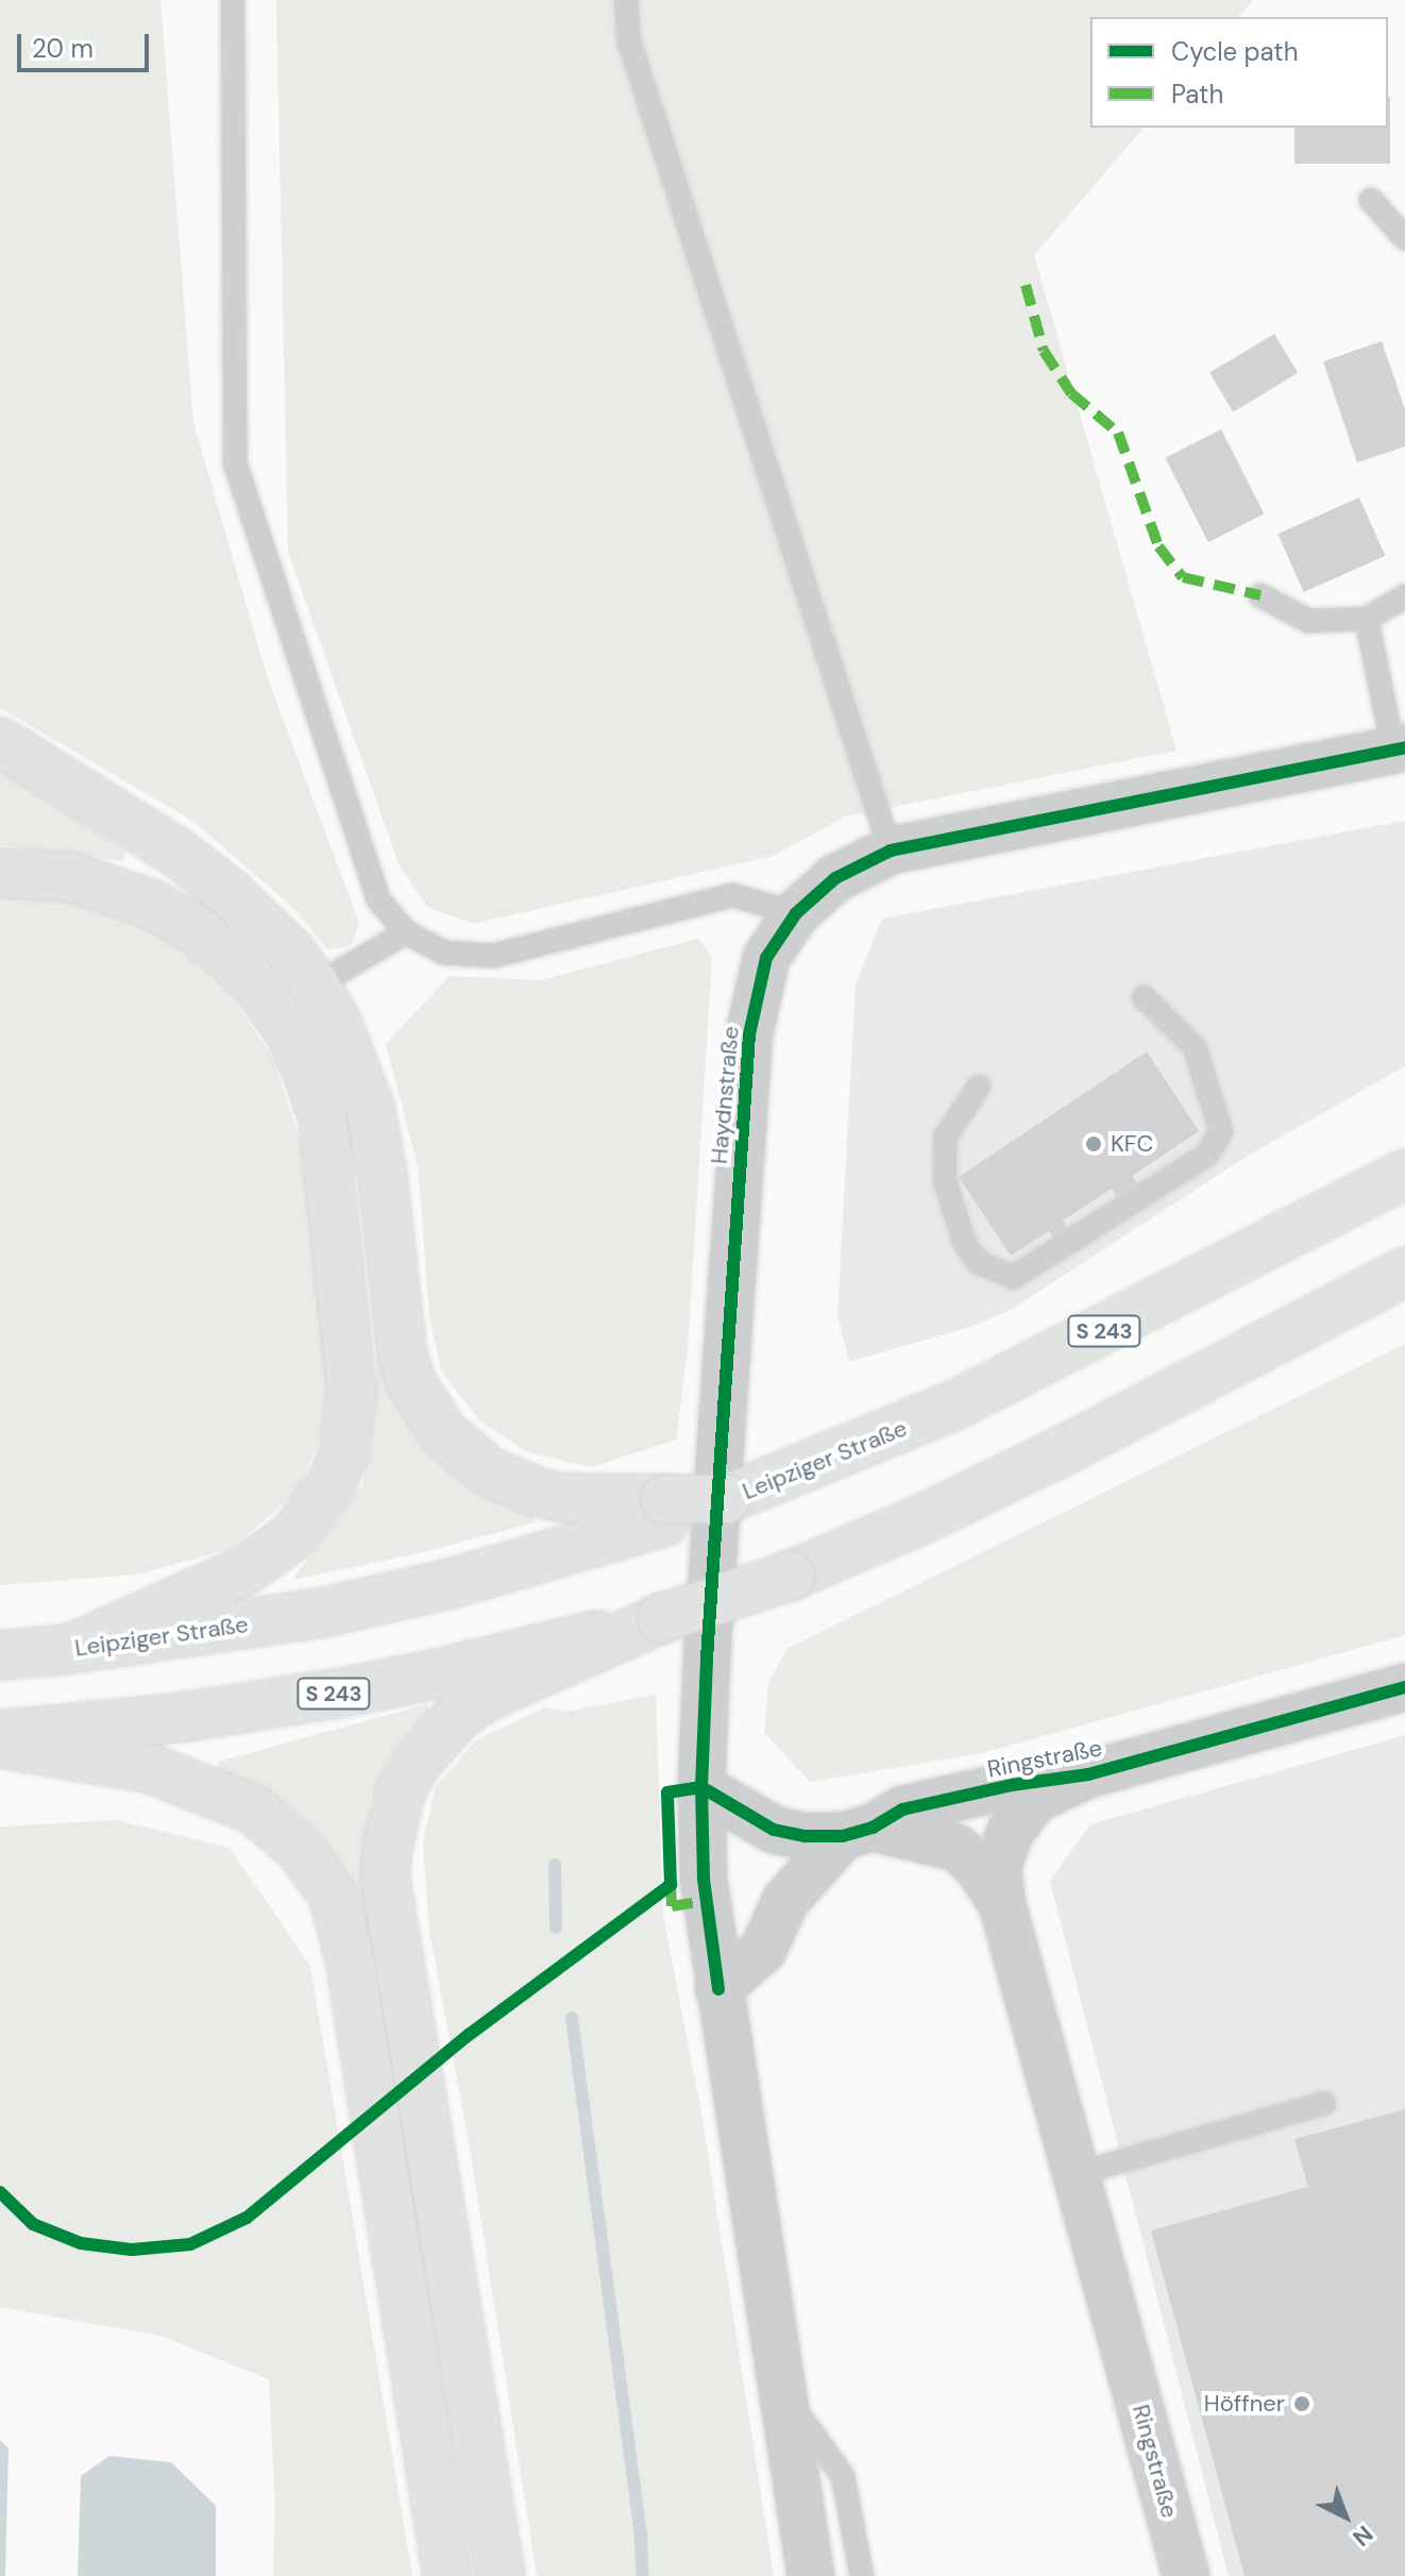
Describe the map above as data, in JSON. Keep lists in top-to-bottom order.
{
  "streets": {
    "highway": ["S 243", "Leipziger Straße"],
    "street": ["Haydnstraße", "Ringstraße"]
  },
  "crossings": [
    ["Haydnstraße", "Ringstraße"]
  ],
  "places": ["KFC", "Höffner"],
  "legend": ["Cycle path", "Path"],
  "scale_bar": "20 m",
  "north": "bottom right"
}
